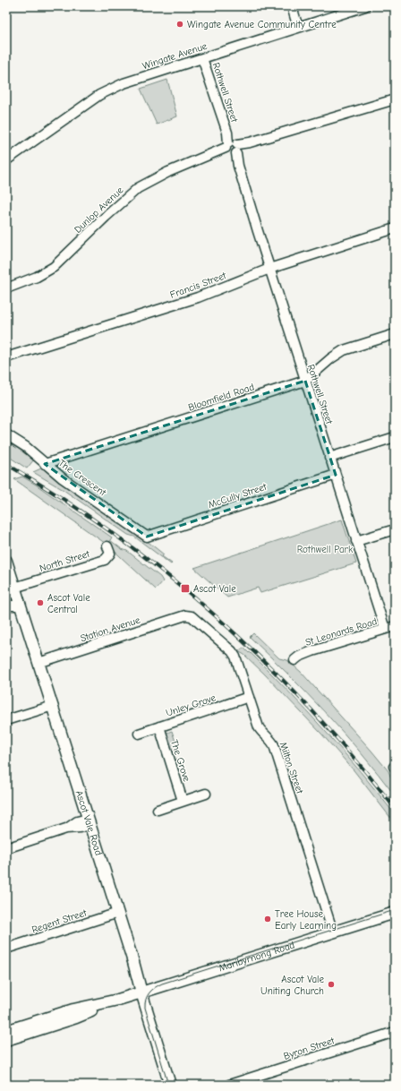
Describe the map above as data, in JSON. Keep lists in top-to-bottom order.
{
  "streets": {
    "main road": ["Ascot Vale Road", "Maribyrnong Road"],
    "street": [
      "Wingate Avenue",
      "Rothwell Street",
      "Dunlop Avenue",
      "Francis Street",
      "Bloomfield Road",
      "The Crescent",
      "McCully Street",
      "North Street",
      "Station Avenue",
      "St Leonards Road",
      "Unley Grove",
      "The Grove",
      "Milton Street",
      "Regent Street",
      "Byron Street"
    ]
  },
  "crossings": [
    ["Wingate Avenue", "Rothwell Street"],
    ["Rothwell Street", "Dunlop Avenue"],
    ["Rothwell Street", "Francis Street"],
    ["Rothwell Street", "Bloomfield Road"],
    ["Rothwell Street", "McCully Street"],
    ["Rothwell Street", "St Leonards Road"],
    ["Bloomfield Road", "The Crescent"],
    ["The Crescent", "McCully Street"],
    ["North Street", "Ascot Vale Road"],
    ["Station Avenue", "Milton Street"],
    ["Station Avenue", "Ascot Vale Road"],
    ["Unley Grove", "The Grove"],
    ["Unley Grove", "Milton Street"],
    ["Milton Street", "Maribyrnong Road"],
    ["Ascot Vale Road", "Regent Street"],
    ["Ascot Vale Road", "Maribyrnong Road"]
  ],
  "parks": ["Rothwell Park"],
  "places": {
    "other": [
      "Wingate Avenue Community Centre",
      "Ascot Vale Central",
      "Tree House Early Learning",
      "Ascot Vale Uniting Church"
    ],
    "transit": ["Ascot Vale"]
  }
}
